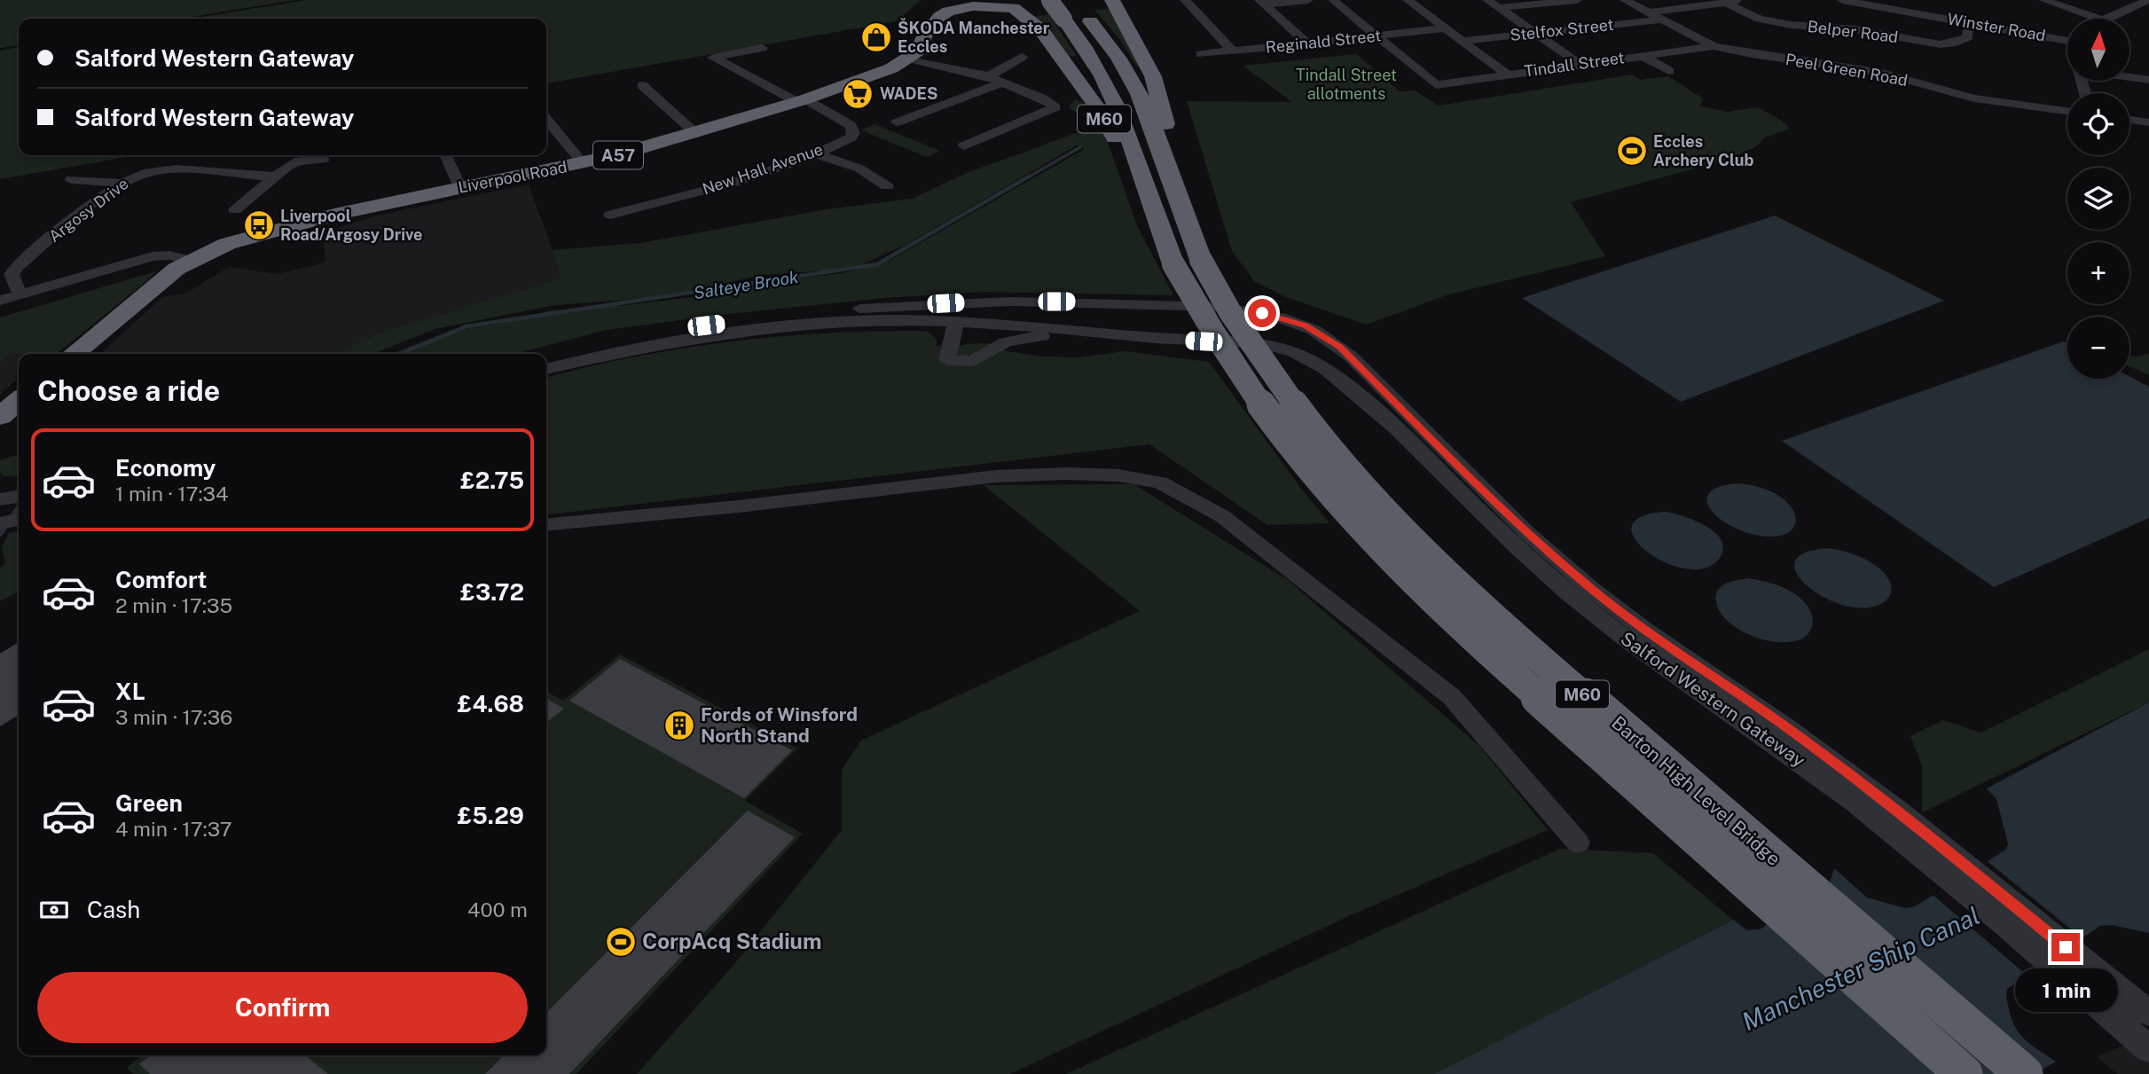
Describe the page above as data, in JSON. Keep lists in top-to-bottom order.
{
  "streets": {
    "highway": [
      "M60",
      "A57",
      "Liverpool Road",
      "Barton High Level Bridge"
    ],
    "street": [
      "Winster Road",
      "Stelfox Street",
      "Belper Road",
      "Reginald Street",
      "Tindall Street",
      "Peel Green Road",
      "New Hall Avenue",
      "Argosy Drive",
      "Salford Western Gateway"
    ]
  },
  "crossings": [
    ["Winster Road", "Belper Road"],
    ["Stelfox Street", "Peel Green Road"],
    ["Reginald Street", "Tindall Street"],
    ["Tindall Street", "Peel Green Road"],
    ["M60", "A57"],
    ["M60", "Liverpool Road"],
    ["M60", "Barton High Level Bridge"],
    ["A57", "Liverpool Road"],
    ["New Hall Avenue", "Liverpool Road"]
  ],
  "water": ["Salteye Brook", "Manchester Ship Canal"],
  "parks": ["Tindall Street allotments"],
  "places": {
    "shop": ["ŠKODA Manchester Eccles"],
    "supermarket": ["WADES"],
    "sports": ["Eccles Archery Club", "CorpAcq Stadium"],
    "bus stop": ["Liverpool Road/Argosy Drive"],
    "building": ["Fords of Winsford North Stand"]
  },
  "north": "top",
  "page": {
    "map_buttons": ["+", "−"],
    "banner": ["Salford Western Gateway", "Salford Western Gateway"],
    "heading": "Choose a ride",
    "list": [
      {
        "name": "Economy",
        "note": "1 min · 17:34",
        "value": "£2.75"
      },
      {
        "name": "Comfort",
        "note": "2 min · 17:35",
        "value": "£3.72"
      },
      {
        "name": "XL",
        "note": "3 min · 17:36",
        "value": "£4.68"
      },
      {
        "name": "Green",
        "note": "4 min · 17:37",
        "value": "£5.29"
      }
    ],
    "pay": ["Cash", "400 m"],
    "buttons": "Confirm",
    "bubble": "1 min"
  }
}
